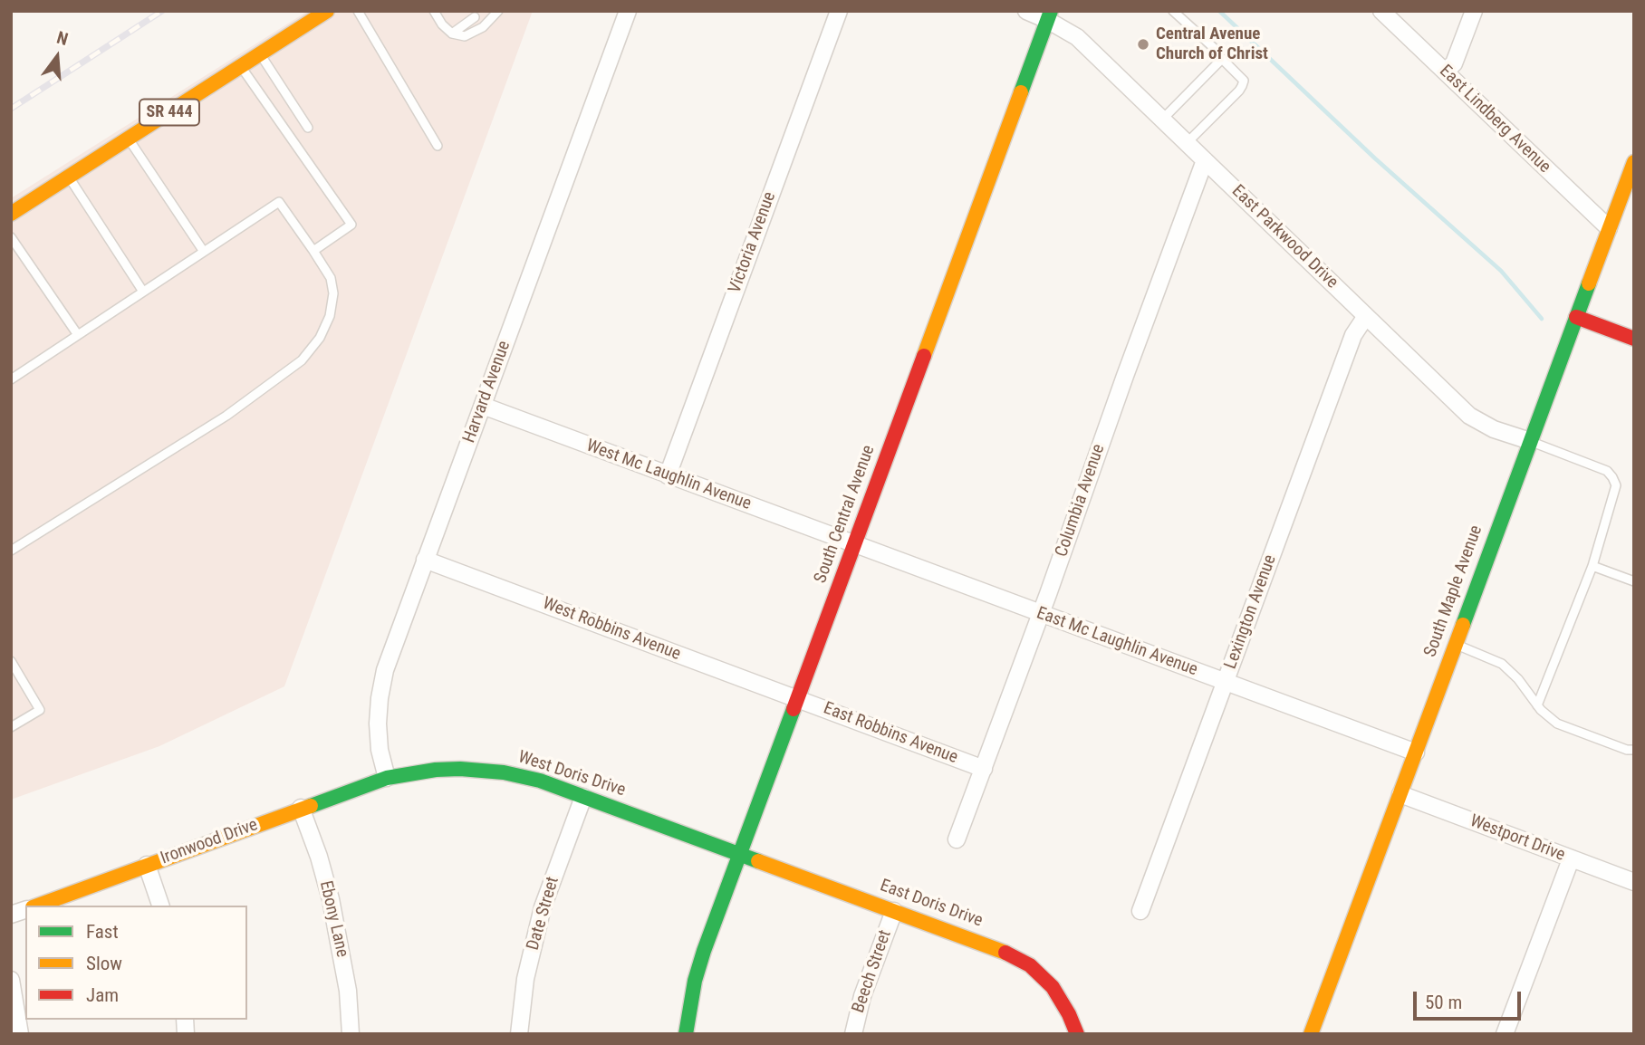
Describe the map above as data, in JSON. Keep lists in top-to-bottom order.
{
  "streets": {
    "street": [
      "SR 444",
      "East Lindberg Avenue",
      "East Parkwood Drive",
      "Victoria Avenue",
      "Harvard Avenue",
      "West Mc Laughlin Avenue",
      "Columbia Avenue",
      "South Central Avenue",
      "South Maple Avenue",
      "Lexington Avenue",
      "West Robbins Avenue",
      "East Mc Laughlin Avenue",
      "East Robbins Avenue",
      "West Doris Drive",
      "Westport Drive",
      "Ironwood Drive",
      "East Doris Drive",
      "Date Street",
      "Ebony Lane",
      "Beech Street"
    ]
  },
  "crossings": [
    ["East Lindberg Avenue", "South Maple Avenue"],
    ["East Parkwood Drive", "Columbia Avenue"],
    ["East Parkwood Drive", "South Central Avenue"],
    ["East Parkwood Drive", "South Maple Avenue"],
    ["East Parkwood Drive", "Lexington Avenue"],
    ["Victoria Avenue", "West Mc Laughlin Avenue"],
    ["Harvard Avenue", "West Mc Laughlin Avenue"],
    ["Harvard Avenue", "West Robbins Avenue"],
    ["Harvard Avenue", "West Doris Drive"],
    ["Harvard Avenue", "Ironwood Drive"],
    ["West Mc Laughlin Avenue", "South Central Avenue"],
    ["West Mc Laughlin Avenue", "East Mc Laughlin Avenue"],
    ["Columbia Avenue", "East Mc Laughlin Avenue"],
    ["Columbia Avenue", "East Robbins Avenue"],
    ["South Central Avenue", "West Robbins Avenue"],
    ["South Central Avenue", "East Mc Laughlin Avenue"],
    ["South Central Avenue", "East Robbins Avenue"],
    ["South Central Avenue", "West Doris Drive"],
    ["South Central Avenue", "East Doris Drive"],
    ["South Maple Avenue", "East Mc Laughlin Avenue"],
    ["South Maple Avenue", "Westport Drive"],
    ["Lexington Avenue", "East Mc Laughlin Avenue"],
    ["West Robbins Avenue", "East Robbins Avenue"],
    ["West Doris Drive", "Ironwood Drive"],
    ["West Doris Drive", "East Doris Drive"],
    ["West Doris Drive", "Date Street"],
    ["Ironwood Drive", "Ebony Lane"],
    ["East Doris Drive", "Beech Street"]
  ],
  "places": ["Central Avenue Church of Christ"],
  "legend": ["Fast", "Slow", "Jam"],
  "scale_bar": "50 m",
  "north": "top"
}
